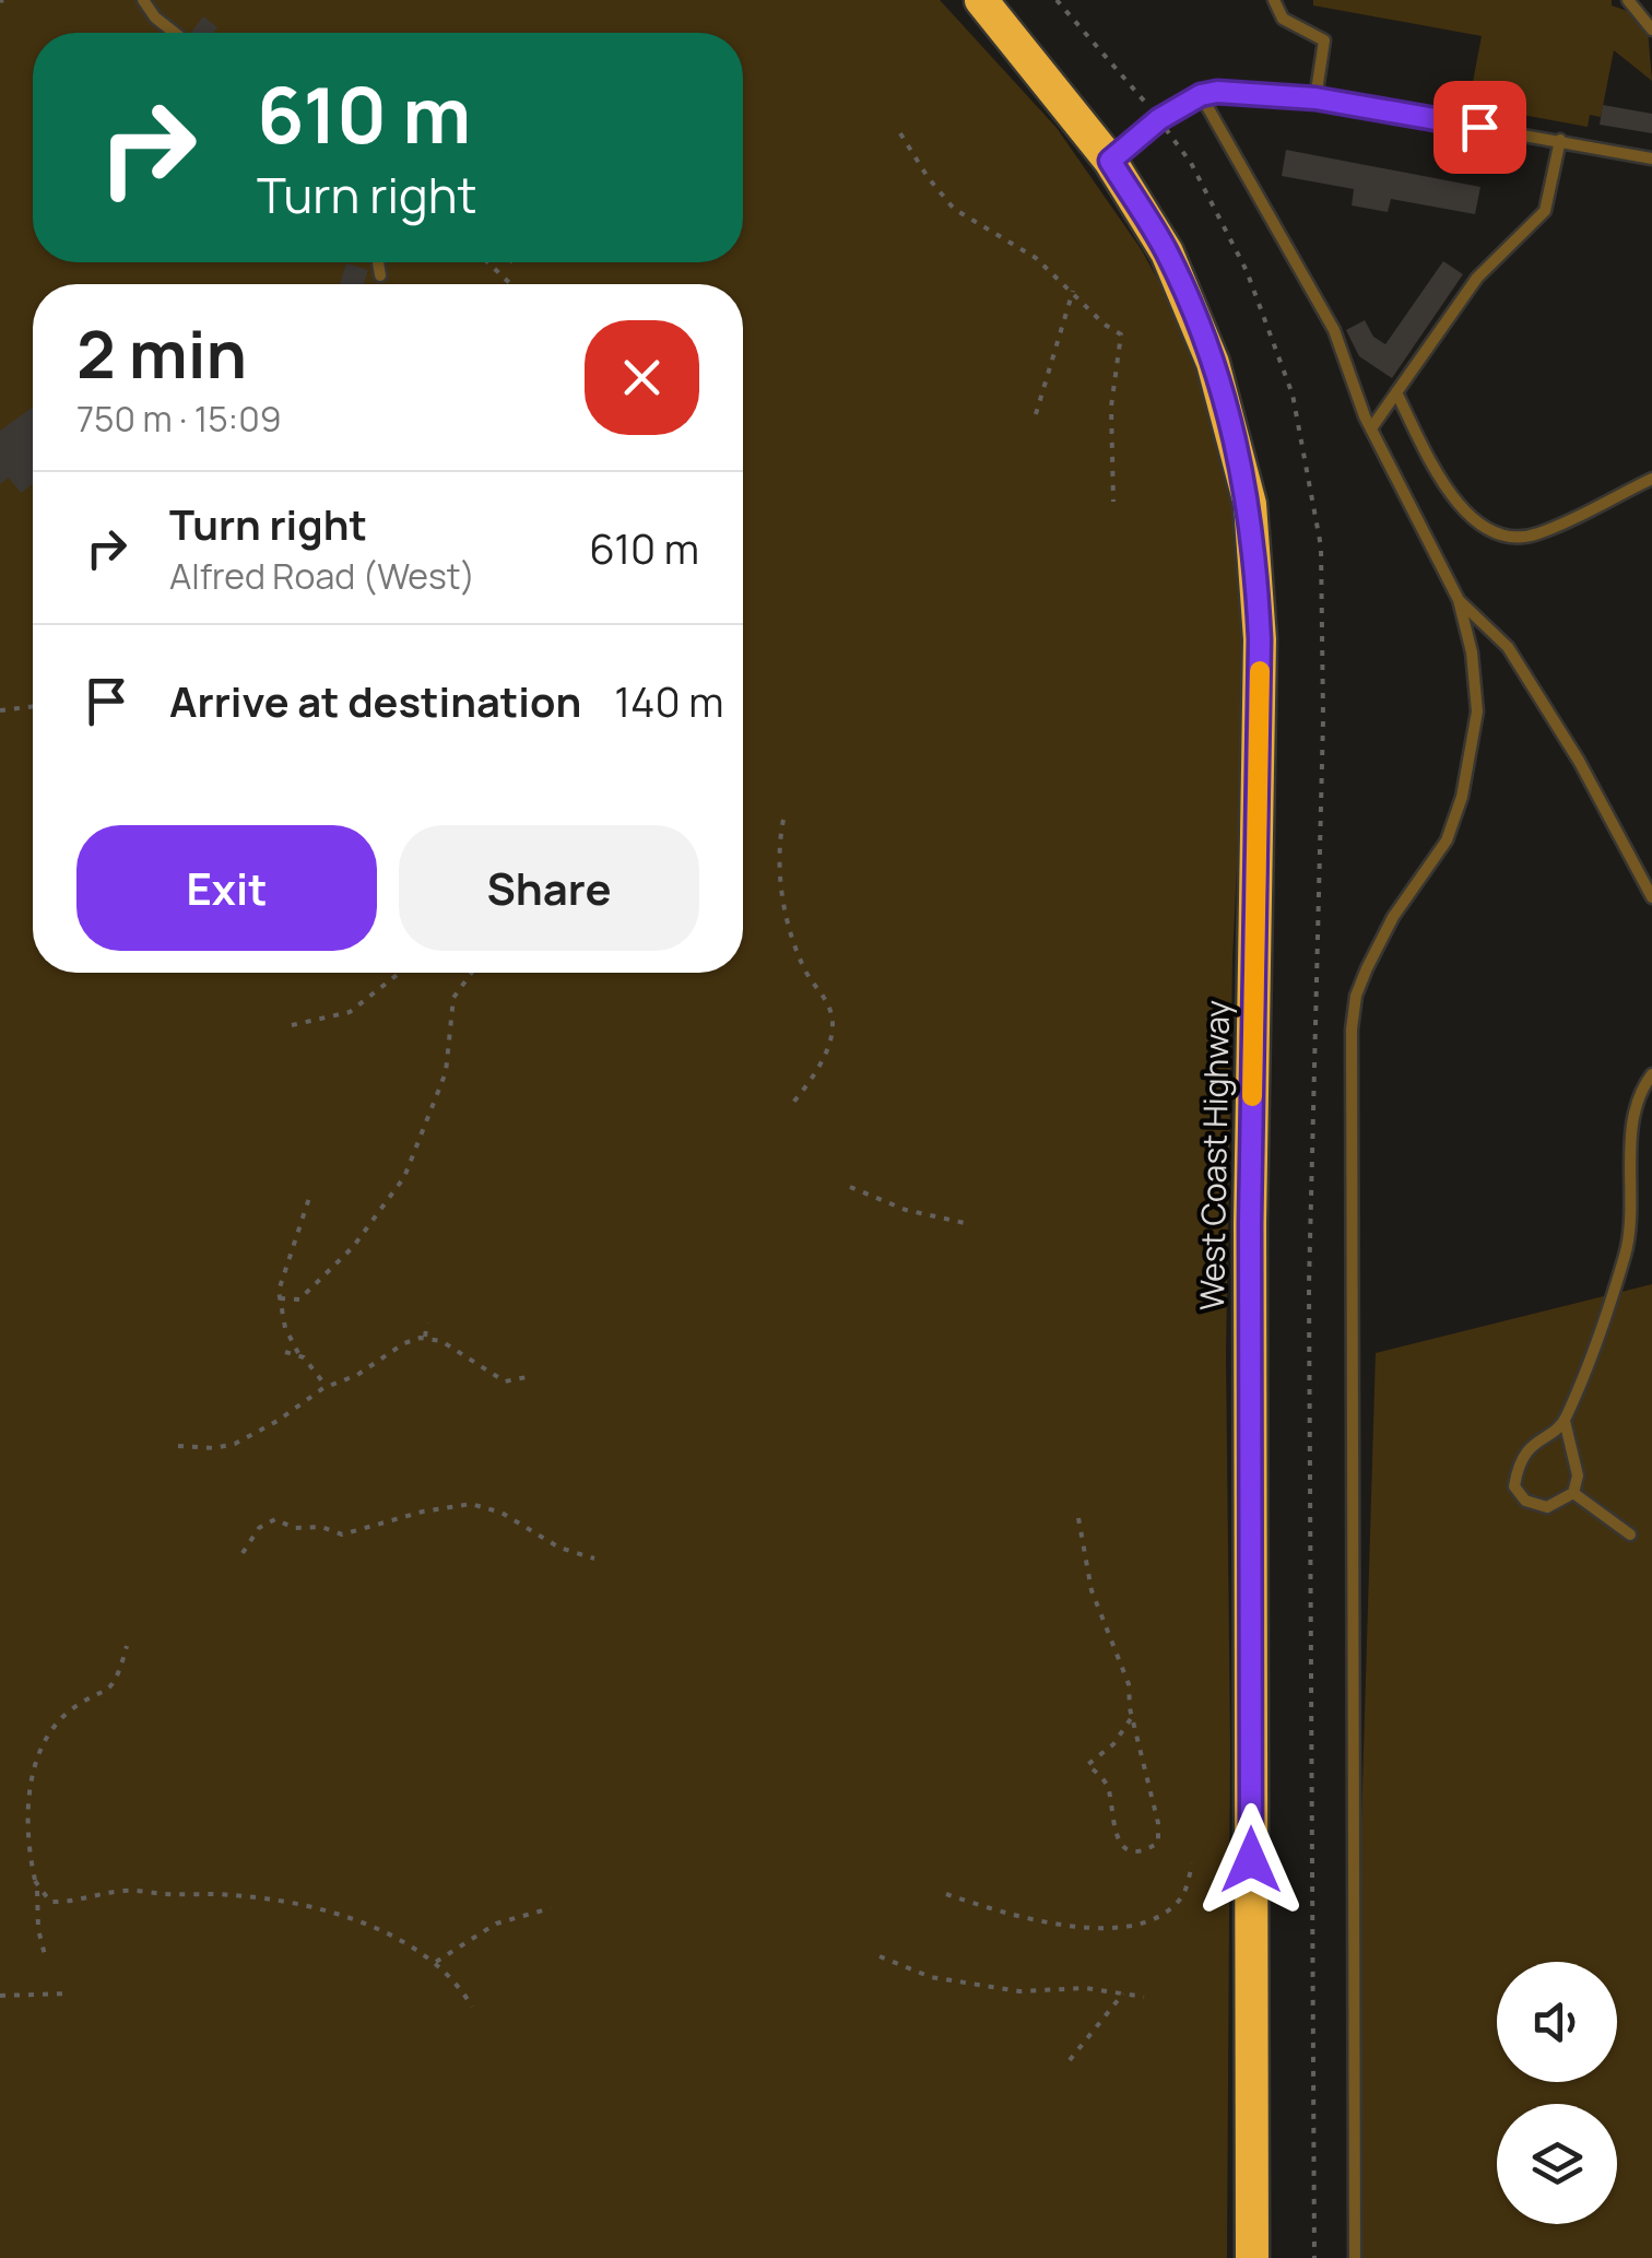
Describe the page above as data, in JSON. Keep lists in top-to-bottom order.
{
  "streets": {
    "highway": ["West Coast Highway"]
  },
  "page": {
    "turn": ["610 m", "Turn right"],
    "heading": ["2 min", "750 m · 15:09"],
    "list": [
      {
        "name": "Turn right",
        "note": "Alfred Road (West)",
        "value": "610 m"
      },
      {
        "name": "Arrive at destination",
        "value": "140 m"
      }
    ],
    "buttons": ["Exit", "Share"]
  }
}
